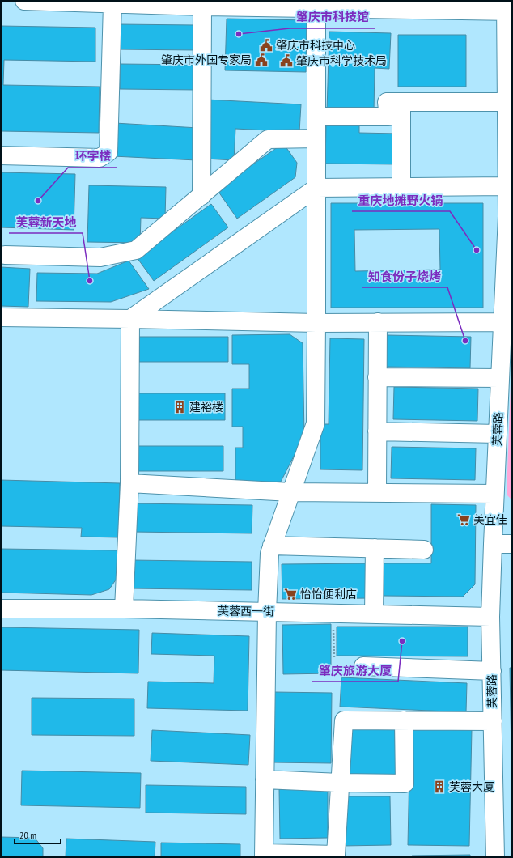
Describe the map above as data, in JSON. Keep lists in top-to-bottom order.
{
  "streets": {
    "street": ["芙蓉路", "芙蓉西一街"]
  },
  "crossings": [
    ["芙蓉路", "芙蓉西一街"]
  ],
  "places": {
    "other": [
      "肇庆市科技馆",
      "环宇楼",
      "重庆地摊野火锅",
      "芙蓉新天地",
      "知食份子烧烤",
      "肇庆旅游大厦"
    ],
    "public building": ["肇庆市科技中心", "肇庆市外国专家局", "肇庆市科学技术局"],
    "building": ["建裕楼", "芙蓉大厦"],
    "supermarket": ["美宜佳", "怡怡便利店"]
  },
  "scale_bar": "20 m"
}
